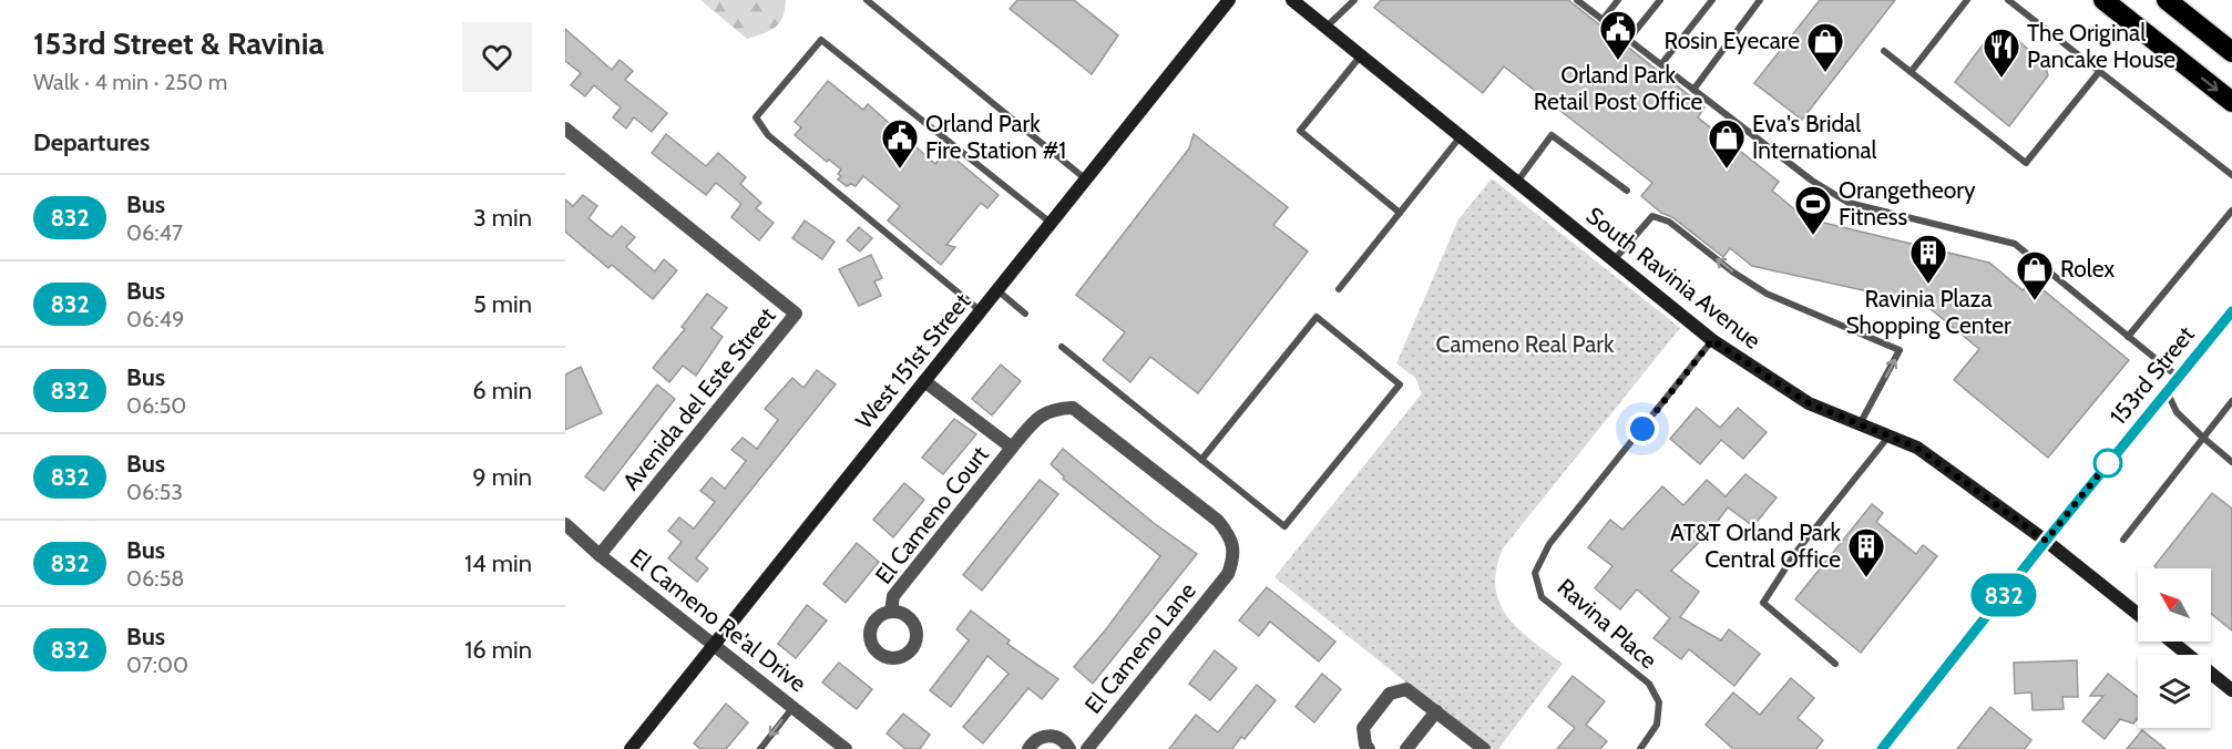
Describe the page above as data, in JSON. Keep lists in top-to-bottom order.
{
  "streets": {
    "street": [
      "South Ravinia Avenue",
      "West 151st Street",
      "153rd Street",
      "Avenida del Este Street",
      "El Cameno Court",
      "El Cameno Re'al Drive",
      "El Cameno Lane"
    ],
    "lane": ["Ravina Place"]
  },
  "crossings": [
    ["South Ravinia Avenue", "153rd Street"],
    ["South Ravinia Avenue", "Ravina Place"],
    ["West 151st Street", "El Cameno Re'al Drive"],
    ["Avenida del Este Street", "El Cameno Re'al Drive"],
    ["El Cameno Court", "El Cameno Lane"]
  ],
  "parks": ["Cameno Real Park"],
  "places": {
    "public building": ["Orland Park Retail Post Office", "Orland Park Fire Station #1"],
    "shop": ["Rosin Eyecare", "Eva's Bridal International", "Rolex"],
    "restaurant": ["The Original Pancake House"],
    "sports": ["Orangetheory Fitness"],
    "building": ["Ravinia Plaza Shopping Center", "AT&T Orland Park Central Office"]
  },
  "lines": ["bus line 832"],
  "north": "top left",
  "page": {
    "heading": [
      ["153rd Street & Ravinia", "Walk · 4 min · 250 m"],
      "Departures"
    ],
    "on_map": "832",
    "list": [
      {
        "mark": "832",
        "name": "Bus",
        "note": "06:47",
        "value": "3 min"
      },
      {
        "mark": "832",
        "name": "Bus",
        "note": "06:49",
        "value": "5 min"
      },
      {
        "mark": "832",
        "name": "Bus",
        "note": "06:50",
        "value": "6 min"
      },
      {
        "mark": "832",
        "name": "Bus",
        "note": "06:53",
        "value": "9 min"
      },
      {
        "mark": "832",
        "name": "Bus",
        "note": "06:58",
        "value": "14 min"
      },
      {
        "mark": "832",
        "name": "Bus",
        "note": "07:00",
        "value": "16 min"
      }
    ]
  }
}
